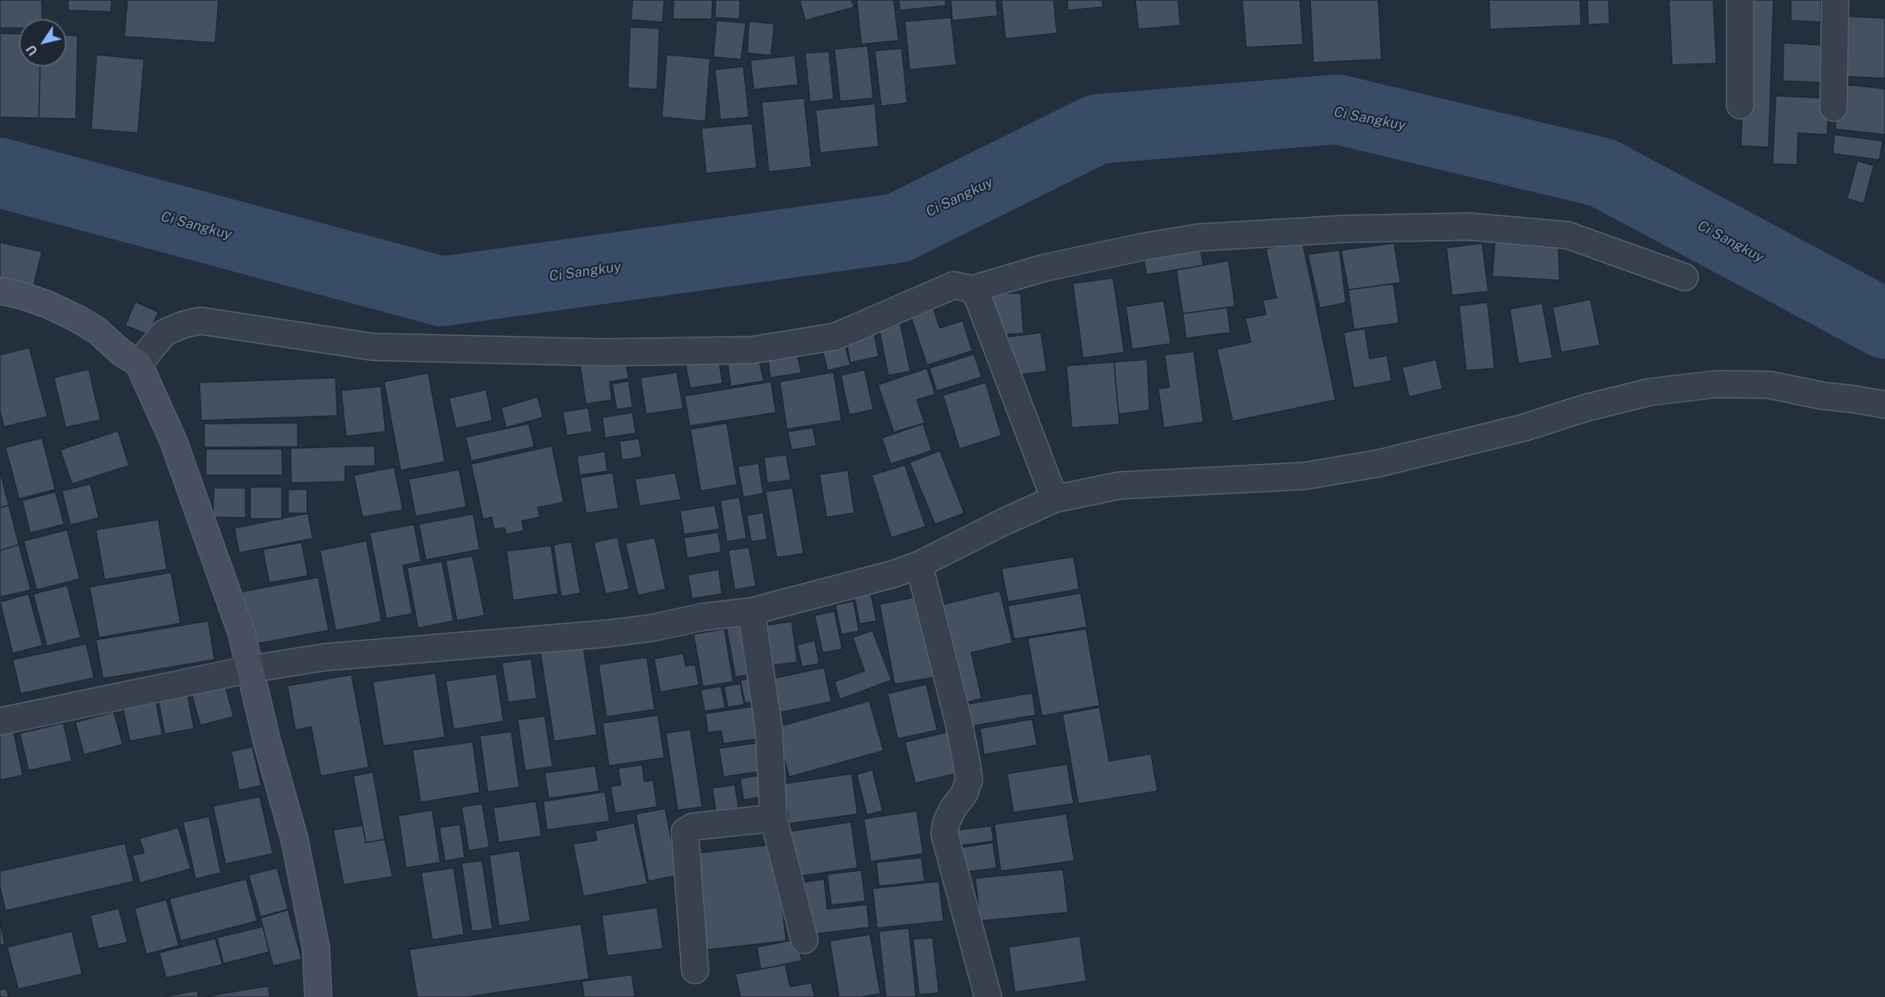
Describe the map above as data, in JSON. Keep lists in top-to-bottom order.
{
  "water": ["Ci Sangkuy"],
  "north": "bottom left"
}
